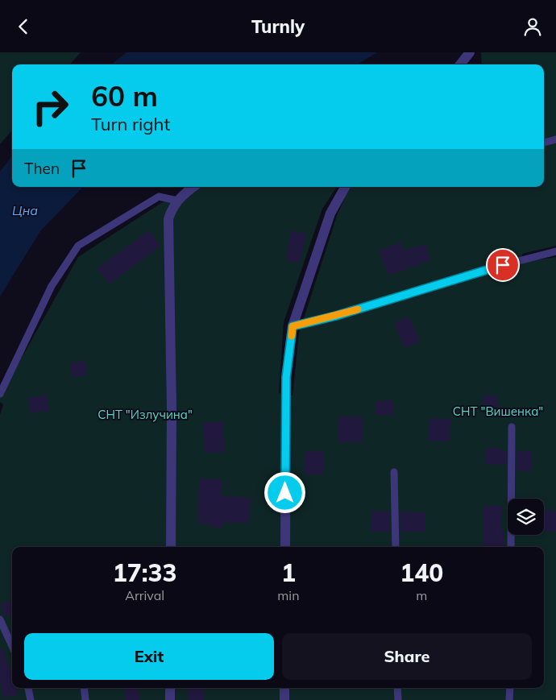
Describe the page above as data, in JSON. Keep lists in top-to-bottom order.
{
  "water": ["Цна"],
  "parks": ["СНТ \"Вишенка\"", "СНТ \"Излучина\""],
  "page": {
    "header": "Turnly",
    "turn": ["60 m", "Turn right"],
    "then": "Then",
    "eta": [
      "17:33",
      "Arrival",
      "1",
      "min",
      "140",
      "m"
    ],
    "buttons": ["Exit", "Share"]
  }
}
